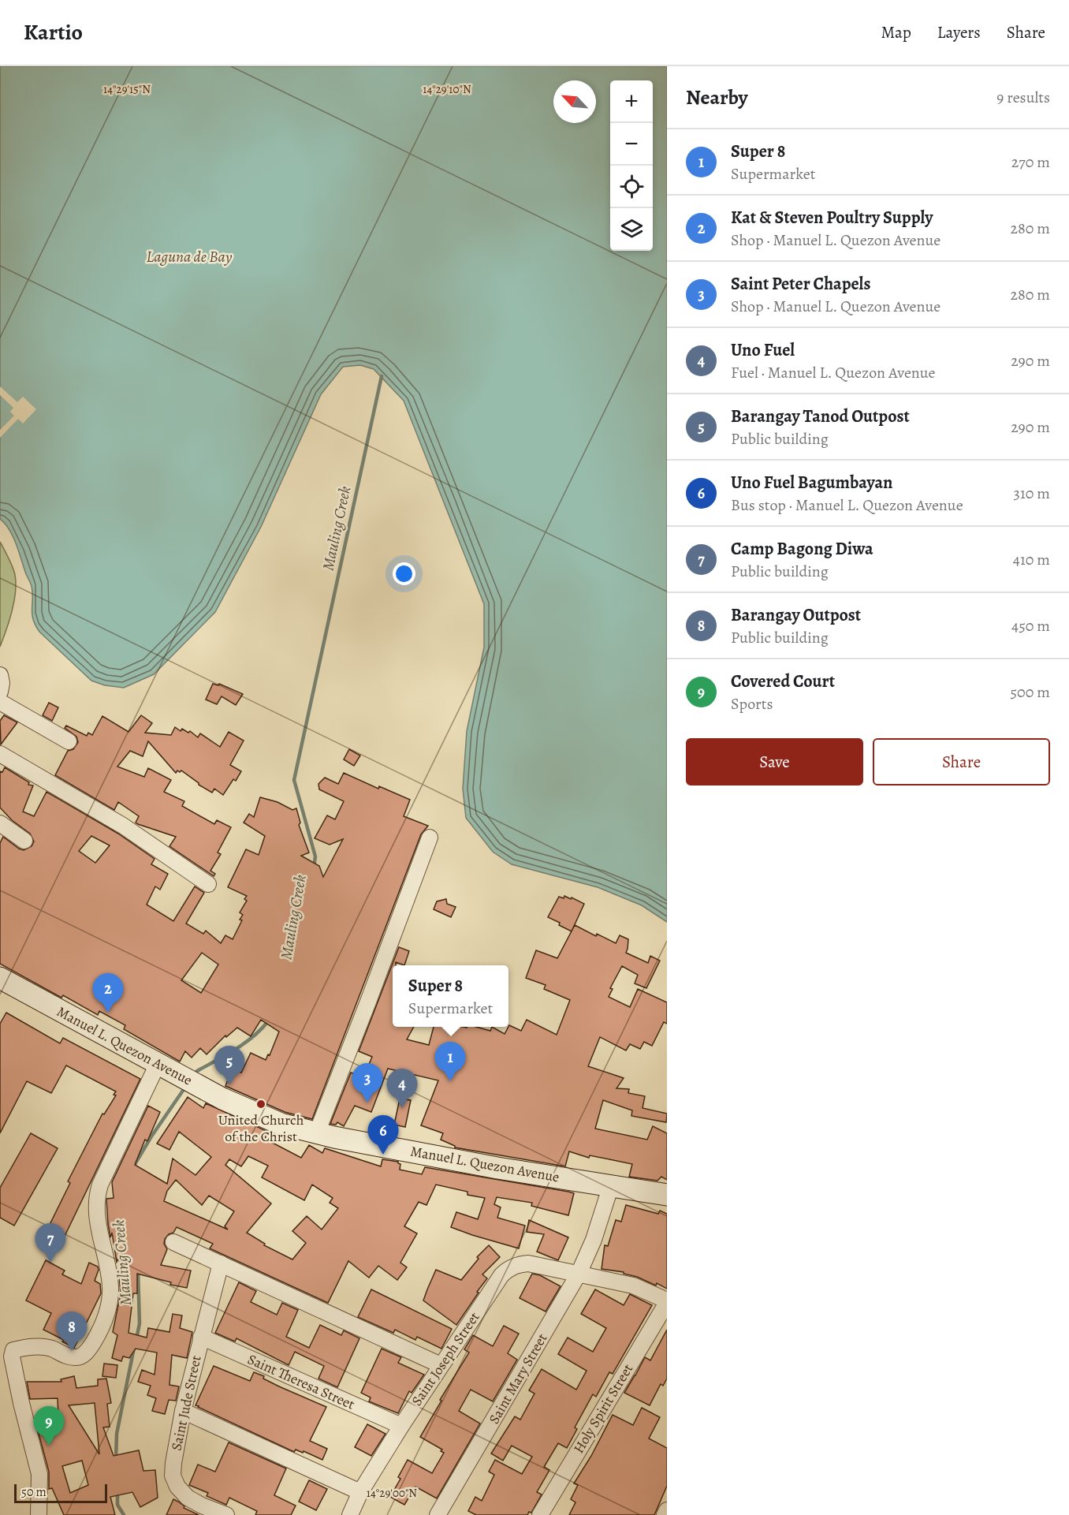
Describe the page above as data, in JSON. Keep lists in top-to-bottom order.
{
  "streets": {
    "main road": ["Manuel L. Quezon Avenue"],
    "street": [
      "Saint Joseph Street",
      "Saint Mary Street",
      "Saint Theresa Street",
      "Saint Jude Street",
      "Holy Spirit Street"
    ]
  },
  "crossings": [
    ["Manuel L. Quezon Avenue", "Saint Mary Street"],
    ["Saint Joseph Street", "Saint Mary Street"],
    ["Saint Joseph Street", "Saint Theresa Street"],
    ["Saint Joseph Street", "Holy Spirit Street"],
    ["Saint Theresa Street", "Saint Jude Street"]
  ],
  "water": ["Laguna de Bay", "Mauling Creek"],
  "places": ["United Church of the Christ"],
  "scale_bar": "50 m",
  "north": "top left",
  "page": {
    "header": "Kartio",
    "nav": ["Map", "Layers", "Share"],
    "heading": ["Nearby", "9 results"],
    "map_buttons": ["+", "−"],
    "list": [
      {
        "mark": "1",
        "name": "Super 8",
        "note": "Supermarket",
        "value": "270 m"
      },
      {
        "mark": "2",
        "name": "Kat & Steven Poultry Supply",
        "note": "Shop · Manuel L. Quezon Avenue",
        "value": "280 m"
      },
      {
        "mark": "3",
        "name": "Saint Peter Chapels",
        "note": "Shop · Manuel L. Quezon Avenue",
        "value": "280 m"
      },
      {
        "mark": "4",
        "name": "Uno Fuel",
        "note": "Fuel · Manuel L. Quezon Avenue",
        "value": "290 m"
      },
      {
        "mark": "5",
        "name": "Barangay Tanod Outpost",
        "note": "Public building",
        "value": "290 m"
      },
      {
        "mark": "6",
        "name": "Uno Fuel Bagumbayan",
        "note": "Bus stop · Manuel L. Quezon Avenue",
        "value": "310 m"
      },
      {
        "mark": "7",
        "name": "Camp Bagong Diwa",
        "note": "Public building",
        "value": "410 m"
      },
      {
        "mark": "8",
        "name": "Barangay Outpost",
        "note": "Public building",
        "value": "450 m"
      },
      {
        "mark": "9",
        "name": "Covered Court",
        "note": "Sports",
        "value": "500 m"
      }
    ],
    "buttons": ["Save", "Share"],
    "popup": ["Super 8", "Supermarket"],
    "pins": [
      "2",
      "1",
      "5",
      "3",
      "4",
      "6",
      "7",
      "8",
      "9"
    ],
    "scale": "50 m"
  },
  "coordinates": ["14°29'15\"N", "14°29'10\"N", "14°29'00\"N"]
}
